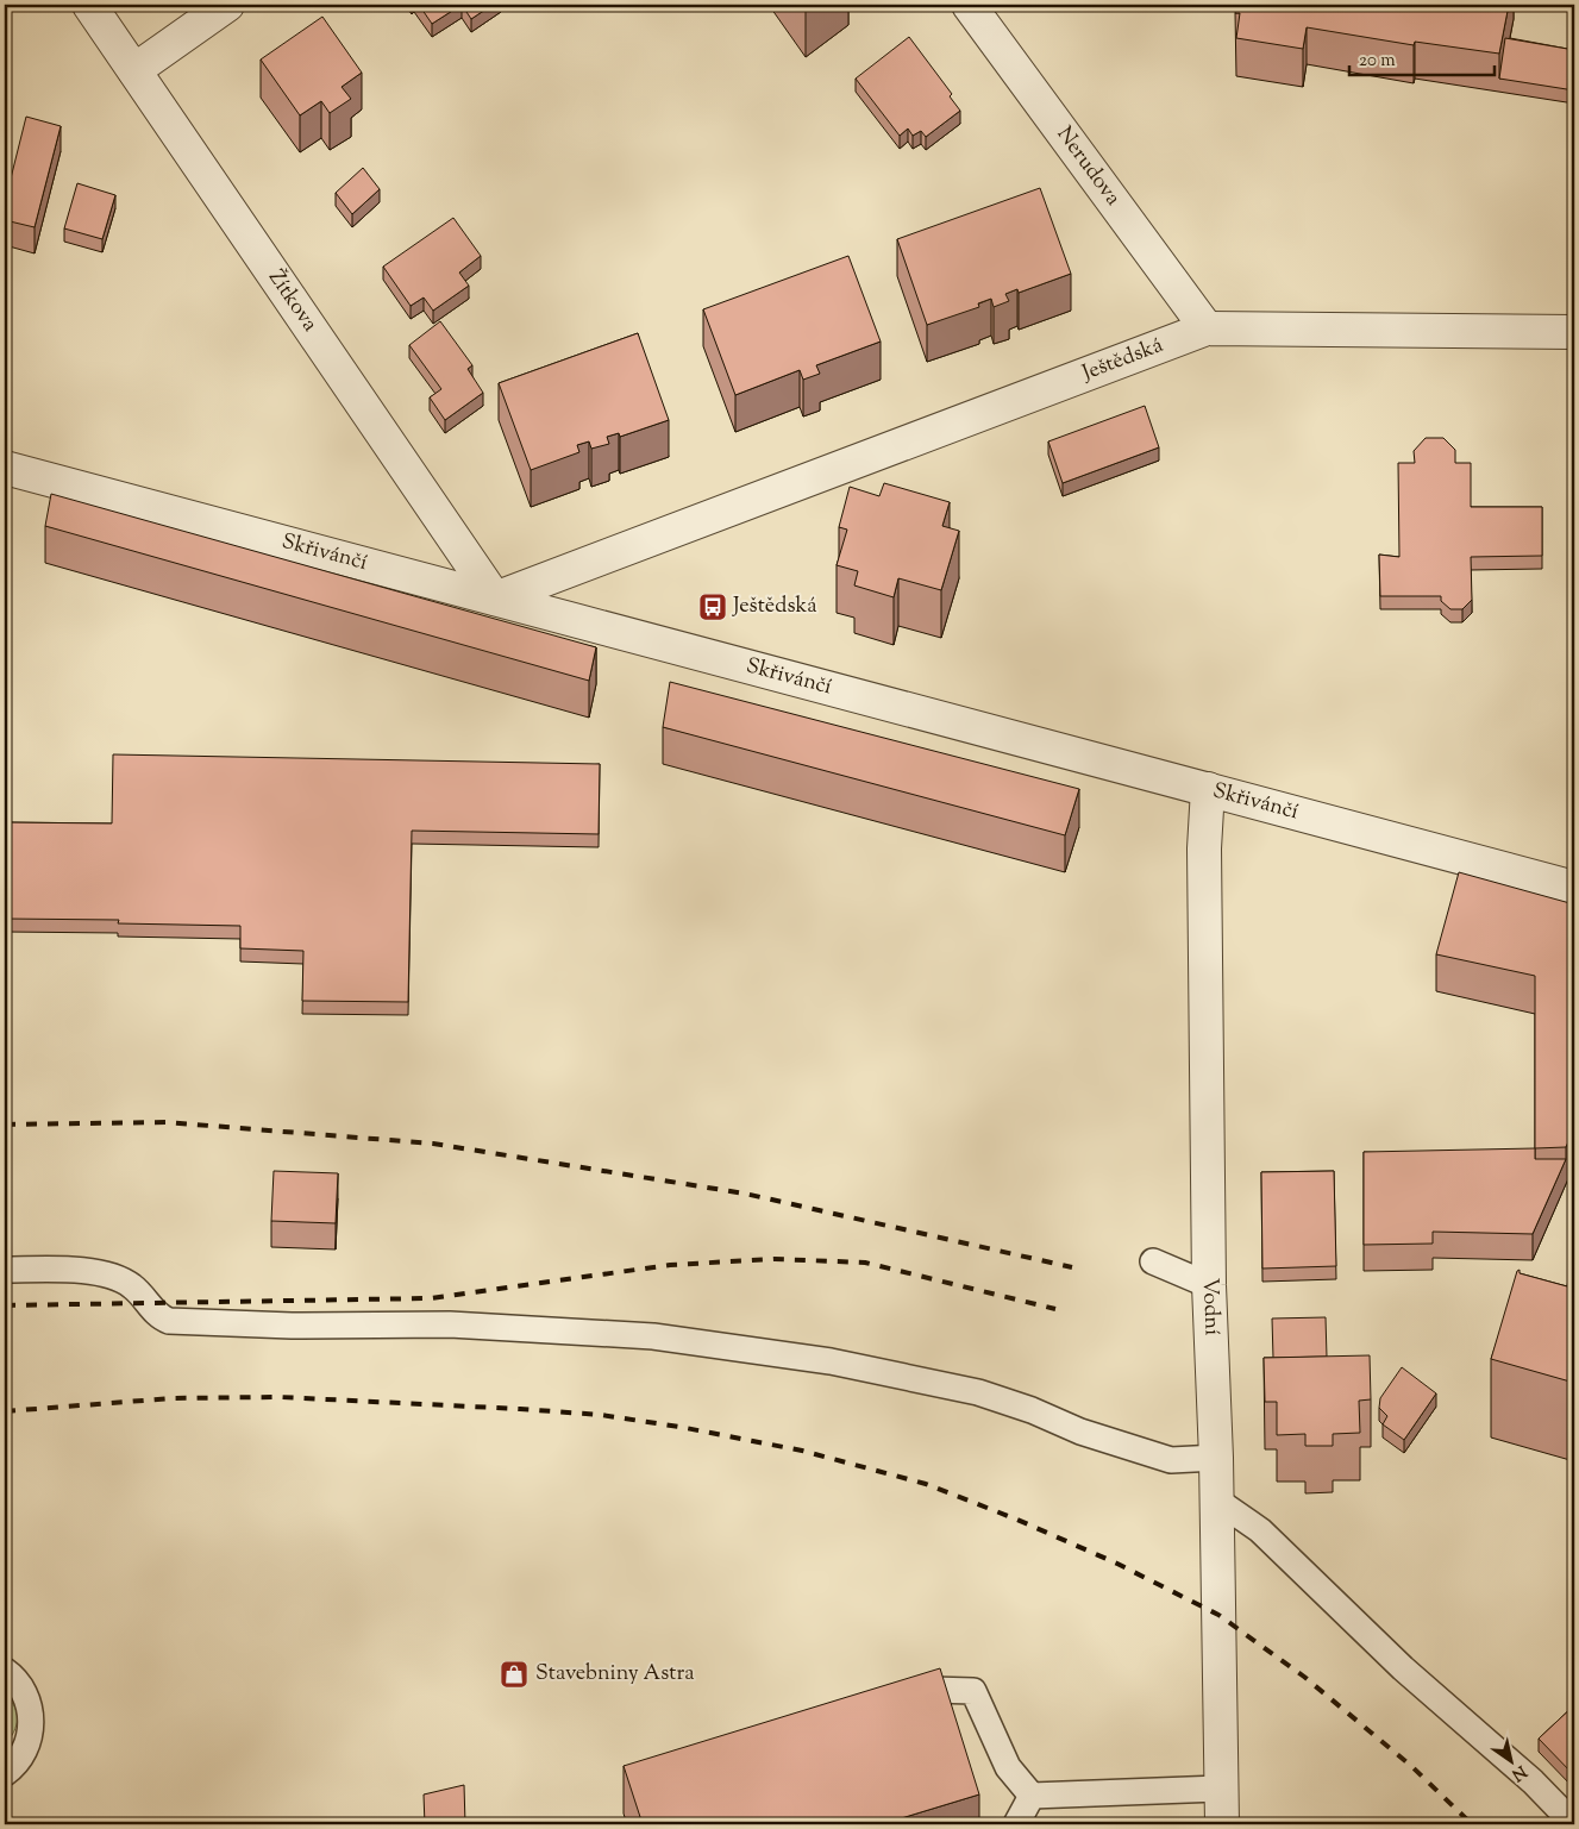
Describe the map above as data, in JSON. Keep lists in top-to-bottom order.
{
  "streets": {
    "street": [
      "Nerudova",
      "Žítkova",
      "Ještědská",
      "Skřivánčí",
      "Vodní"
    ]
  },
  "crossings": [
    ["Nerudova", "Ještědská"],
    ["Žítkova", "Ještědská"],
    ["Žítkova", "Skřivánčí"],
    ["Ještědská", "Skřivánčí"],
    ["Skřivánčí", "Vodní"]
  ],
  "places": {
    "bus stop": ["Ještědská"],
    "shop": ["Stavebniny Astra"]
  },
  "scale_bar": "20 m",
  "north": "bottom right"
}
